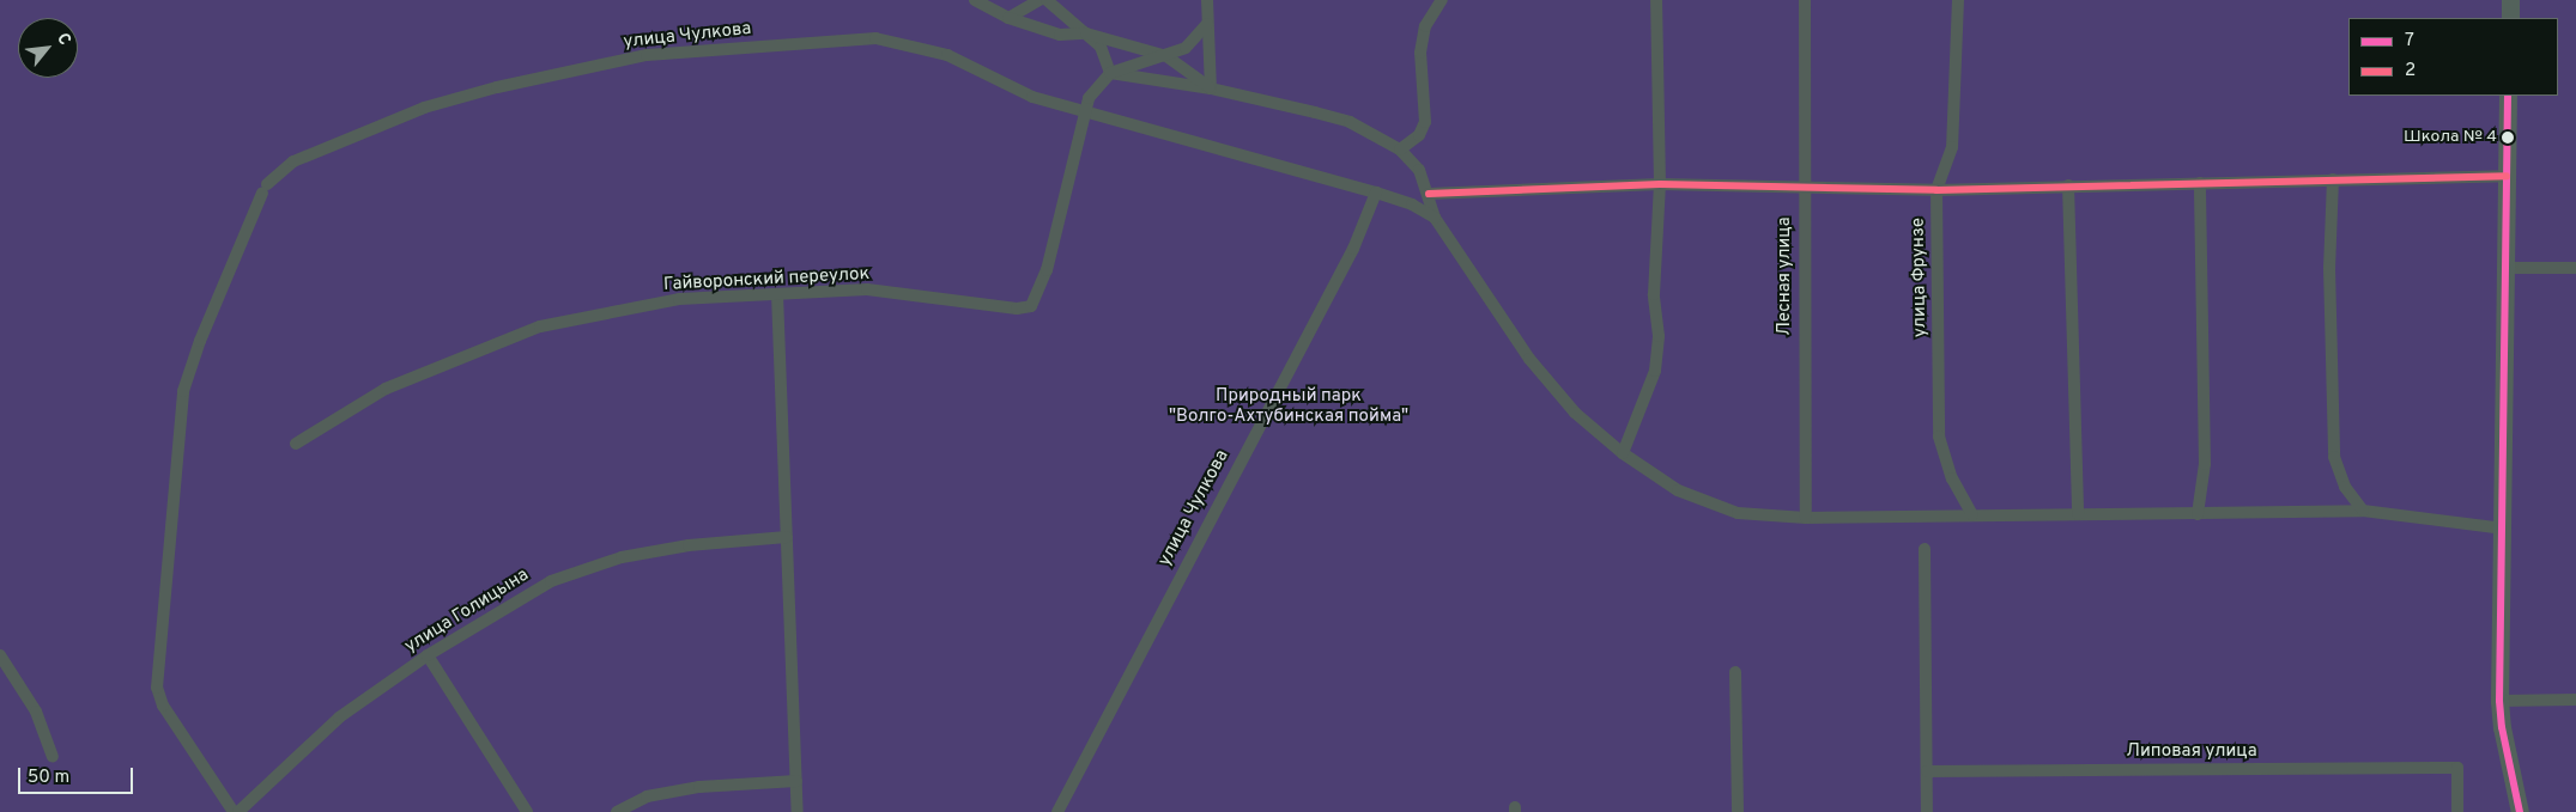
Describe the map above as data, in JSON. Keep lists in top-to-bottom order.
{
  "streets": {
    "street": [
      "улица Чулкова",
      "Лесная улица",
      "улица Фрунзе",
      "Гайворонский переулок",
      "улица Голицына",
      "Липовая улица"
    ]
  },
  "crossings": [
    ["улица Чулкова", "Гайворонский переулок"]
  ],
  "parks": ["Природный парк \"Волго-Ахтубинская пойма\""],
  "places": ["Школа № 4"],
  "lines": ["transit line 7", "transit line 2"],
  "legend": ["7", "2"],
  "scale_bar": "50 m",
  "north": "top right"
}
